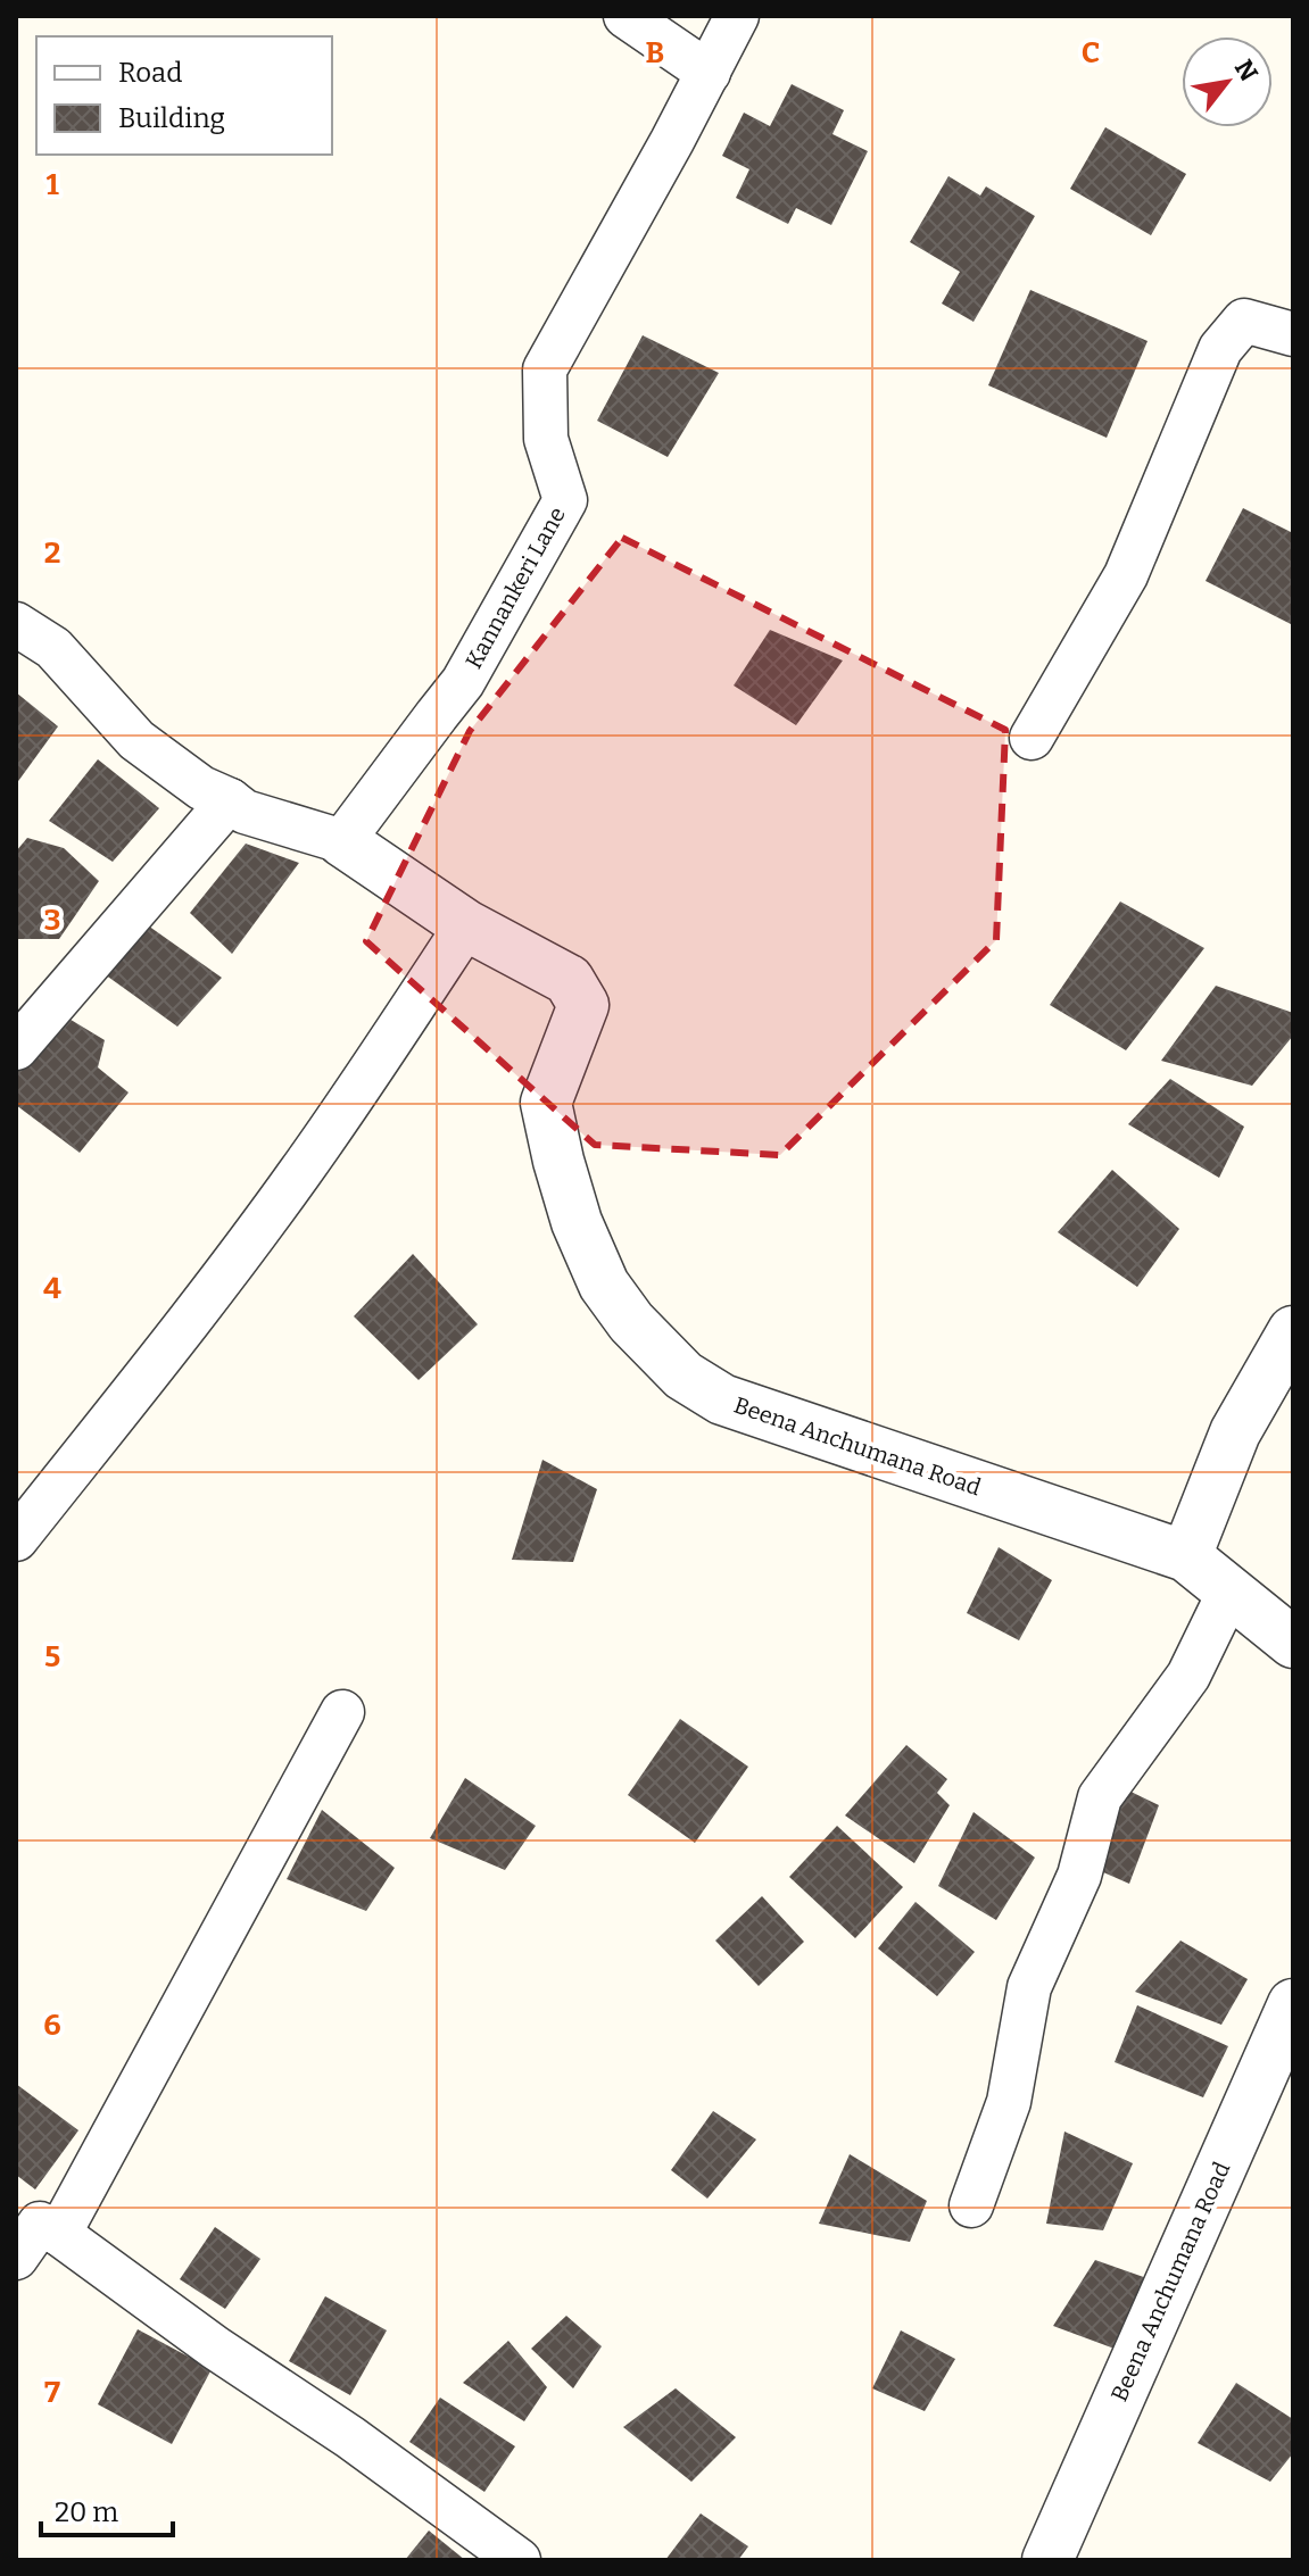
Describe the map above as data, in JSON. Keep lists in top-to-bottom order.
{
  "streets": {
    "street": ["Kannankeri Lane", "Beena Anchumana Road"]
  },
  "crossings": [
    ["Kannankeri Lane", "Beena Anchumana Road"]
  ],
  "legend": ["Road", "Building"],
  "scale_bar": "20 m",
  "north": "top right",
  "grid": {
    "columns": ["B", "C"],
    "rows": [
      "1",
      "2",
      "3",
      "4",
      "5",
      "6",
      "7"
    ]
  }
}
